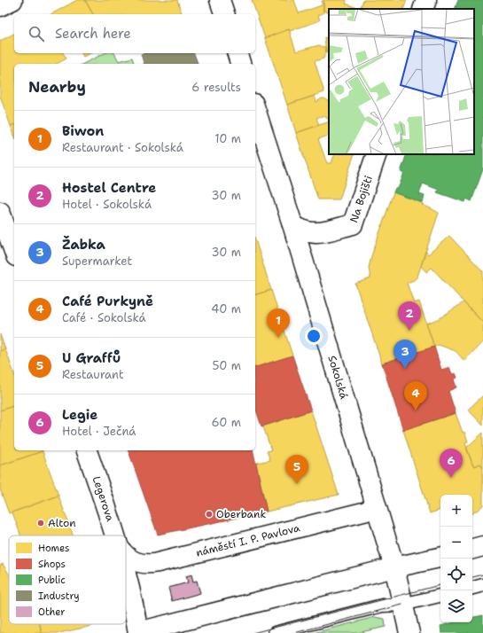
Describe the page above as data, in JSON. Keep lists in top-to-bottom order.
{
  "streets": {
    "main road": ["Na Bojišti", "Sokolská", "Legerova"],
    "street": ["náměstí I. P. Pavlova"]
  },
  "crossings": [
    ["Na Bojišti", "Sokolská"],
    ["Sokolská", "náměstí I. P. Pavlova"]
  ],
  "places": ["Oberbank", "Alton"],
  "legend": [
    "Homes",
    "Shops",
    "Public",
    "Industry",
    "Other"
  ],
  "page": {
    "search": "Search here",
    "heading": ["Nearby", "6 results"],
    "list": [
      {
        "mark": "1",
        "name": "Biwon",
        "note": "Restaurant · Sokolská",
        "value": "10 m"
      },
      {
        "mark": "2",
        "name": "Hostel Centre",
        "note": "Hotel · Sokolská",
        "value": "30 m"
      },
      {
        "mark": "3",
        "name": "Žabka",
        "note": "Supermarket",
        "value": "30 m"
      },
      {
        "mark": "4",
        "name": "Café Purkyně",
        "note": "Café · Sokolská",
        "value": "40 m"
      },
      {
        "mark": "5",
        "name": "U Graffů",
        "note": "Restaurant",
        "value": "50 m"
      },
      {
        "mark": "6",
        "name": "Legie",
        "note": "Hotel · Ječná",
        "value": "60 m"
      }
    ],
    "pins": [
      "2",
      "1",
      "3",
      "4",
      "6",
      "5"
    ],
    "map_buttons": ["+", "−"]
  }
}
